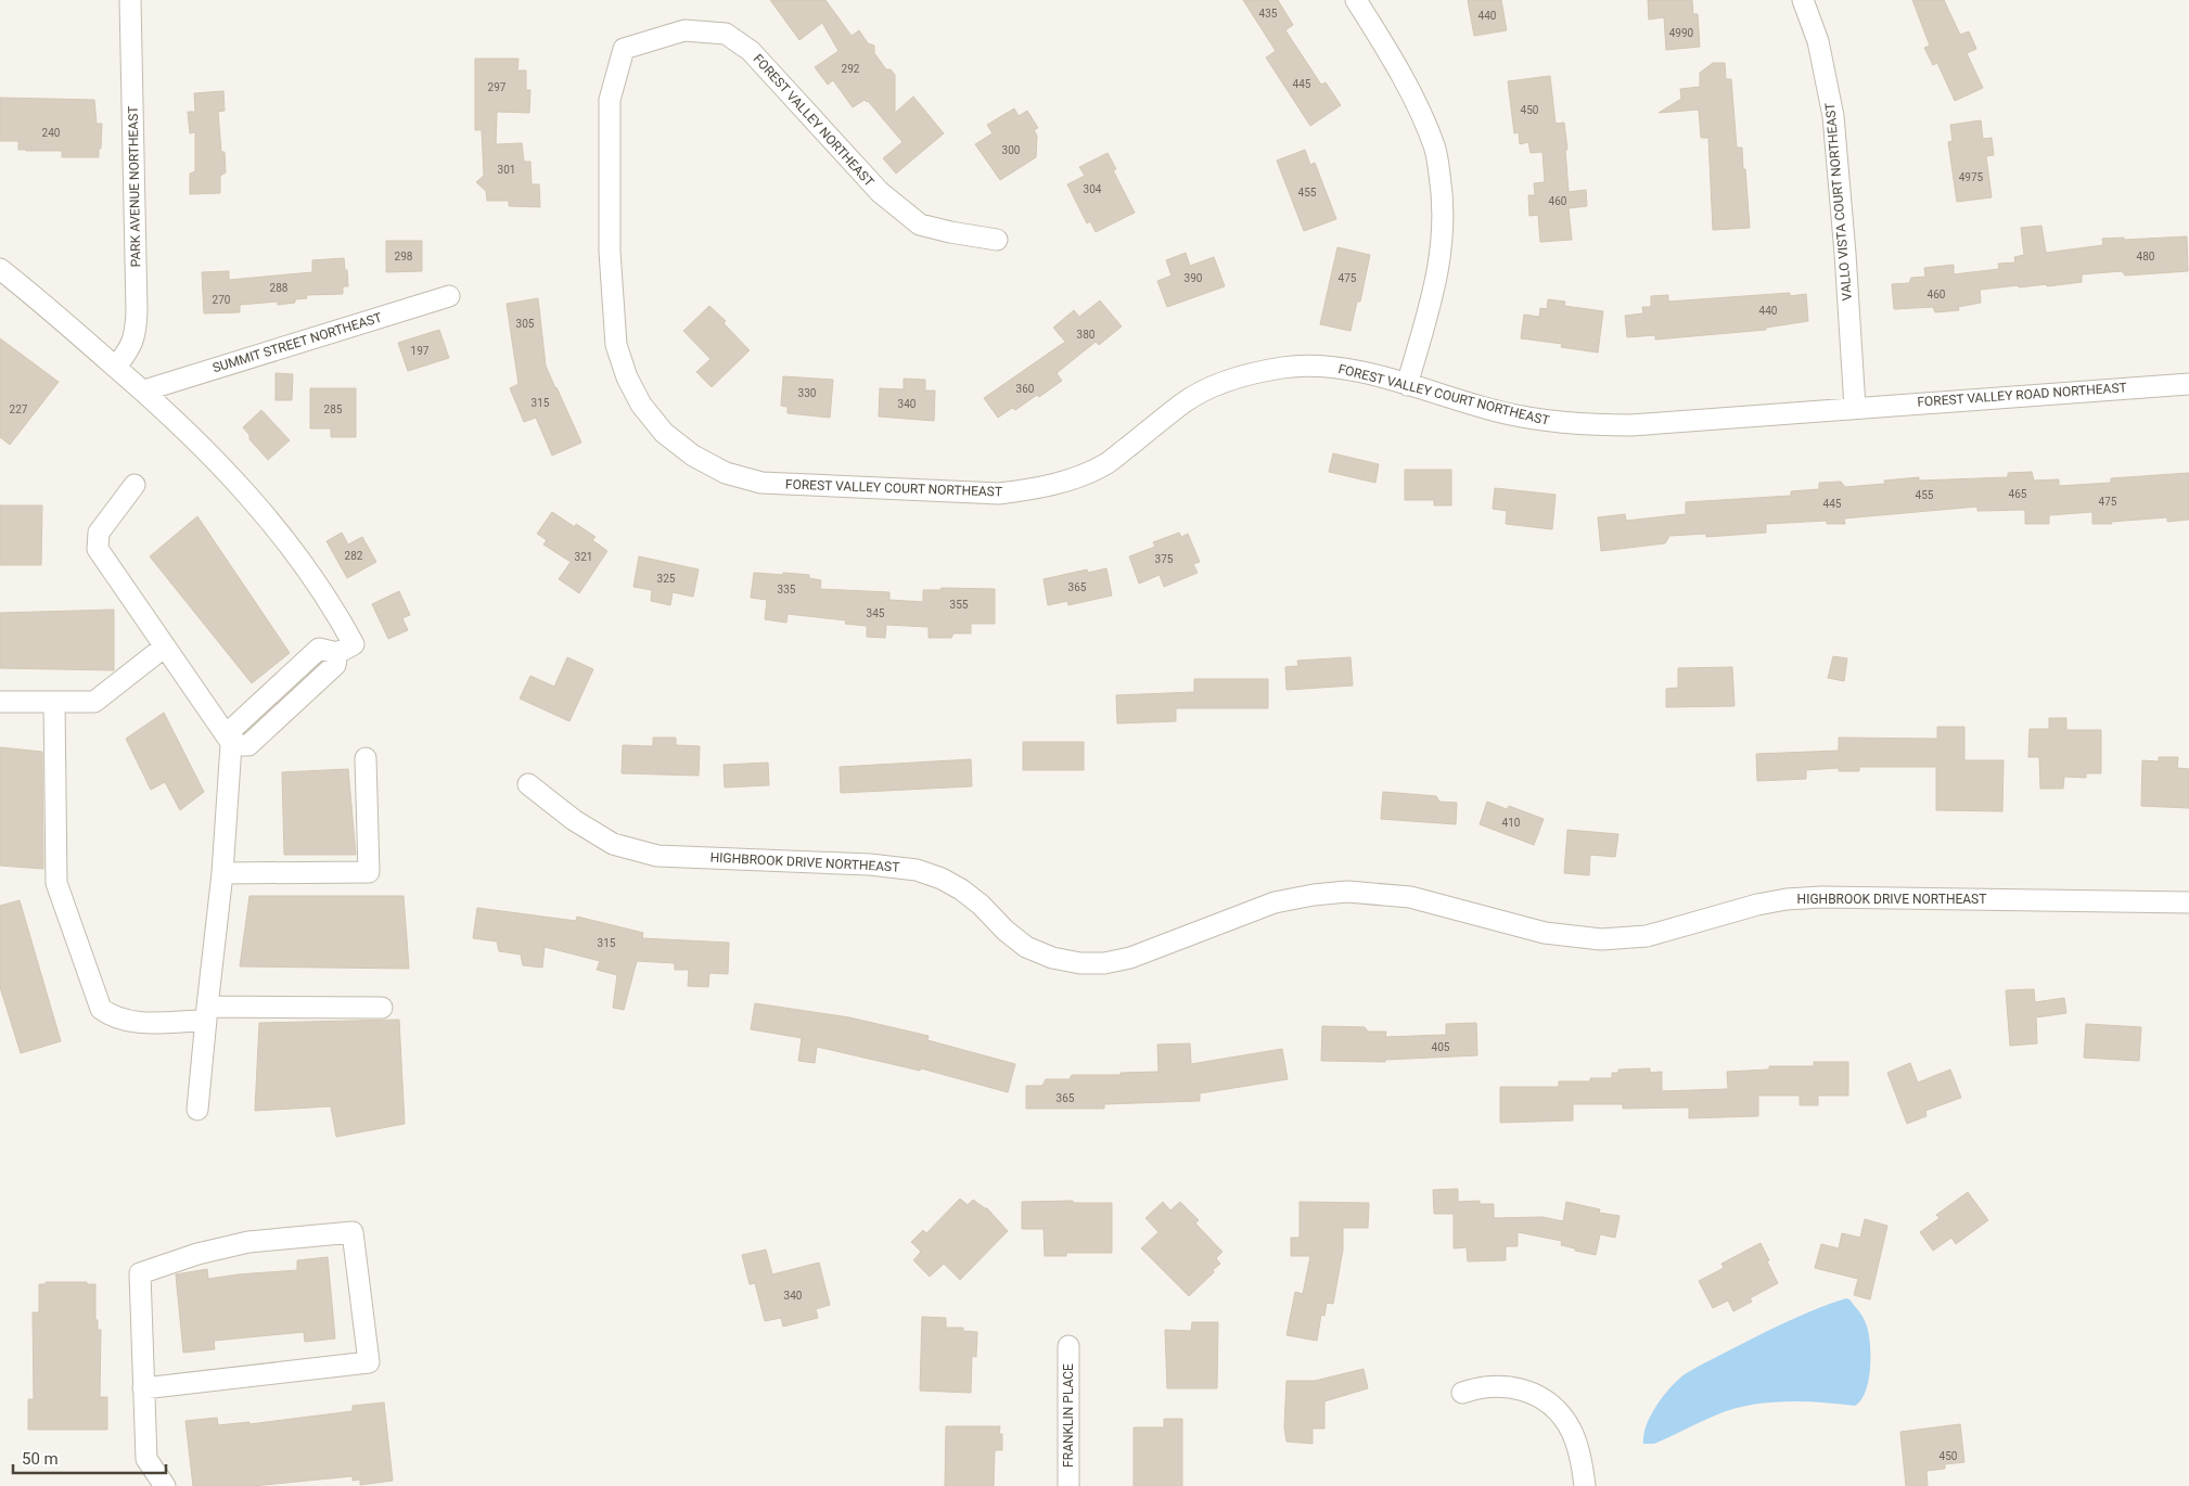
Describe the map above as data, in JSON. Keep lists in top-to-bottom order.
{
  "streets": {
    "street": [
      "FOREST VALLEY NORTHEAST",
      "PARK AVENUE NORTHEAST",
      "VALLO VISTA COURT NORTHEAST",
      "SUMMIT STREET NORTHEAST",
      "FOREST VALLEY COURT NORTHEAST",
      "FOREST VALLEY ROAD NORTHEAST",
      "HIGHBROOK DRIVE NORTHEAST",
      "FRANKLIN PLACE"
    ]
  },
  "crossings": [
    ["FOREST VALLEY NORTHEAST", "FOREST VALLEY COURT NORTHEAST"],
    ["VALLO VISTA COURT NORTHEAST", "FOREST VALLEY COURT NORTHEAST"],
    ["VALLO VISTA COURT NORTHEAST", "FOREST VALLEY ROAD NORTHEAST"],
    ["FOREST VALLEY COURT NORTHEAST", "FOREST VALLEY ROAD NORTHEAST"]
  ],
  "house_numbers": [
    "435",
    "440",
    "4990",
    "292",
    "445",
    "297",
    "450",
    "240",
    "300",
    "301",
    "4975",
    "304",
    "455",
    "460",
    "298",
    "480",
    "390",
    "475",
    "288",
    "460",
    "270",
    "440",
    "305",
    "380",
    "197",
    "360",
    "330",
    "315",
    "340",
    "227",
    "285",
    "465",
    "455",
    "475",
    "445",
    "282",
    "321",
    "375",
    "325",
    "365",
    "335",
    "355",
    "345",
    "410",
    "315",
    "405",
    "365",
    "340",
    "450"
  ],
  "scale_bar": "50 m"
}
